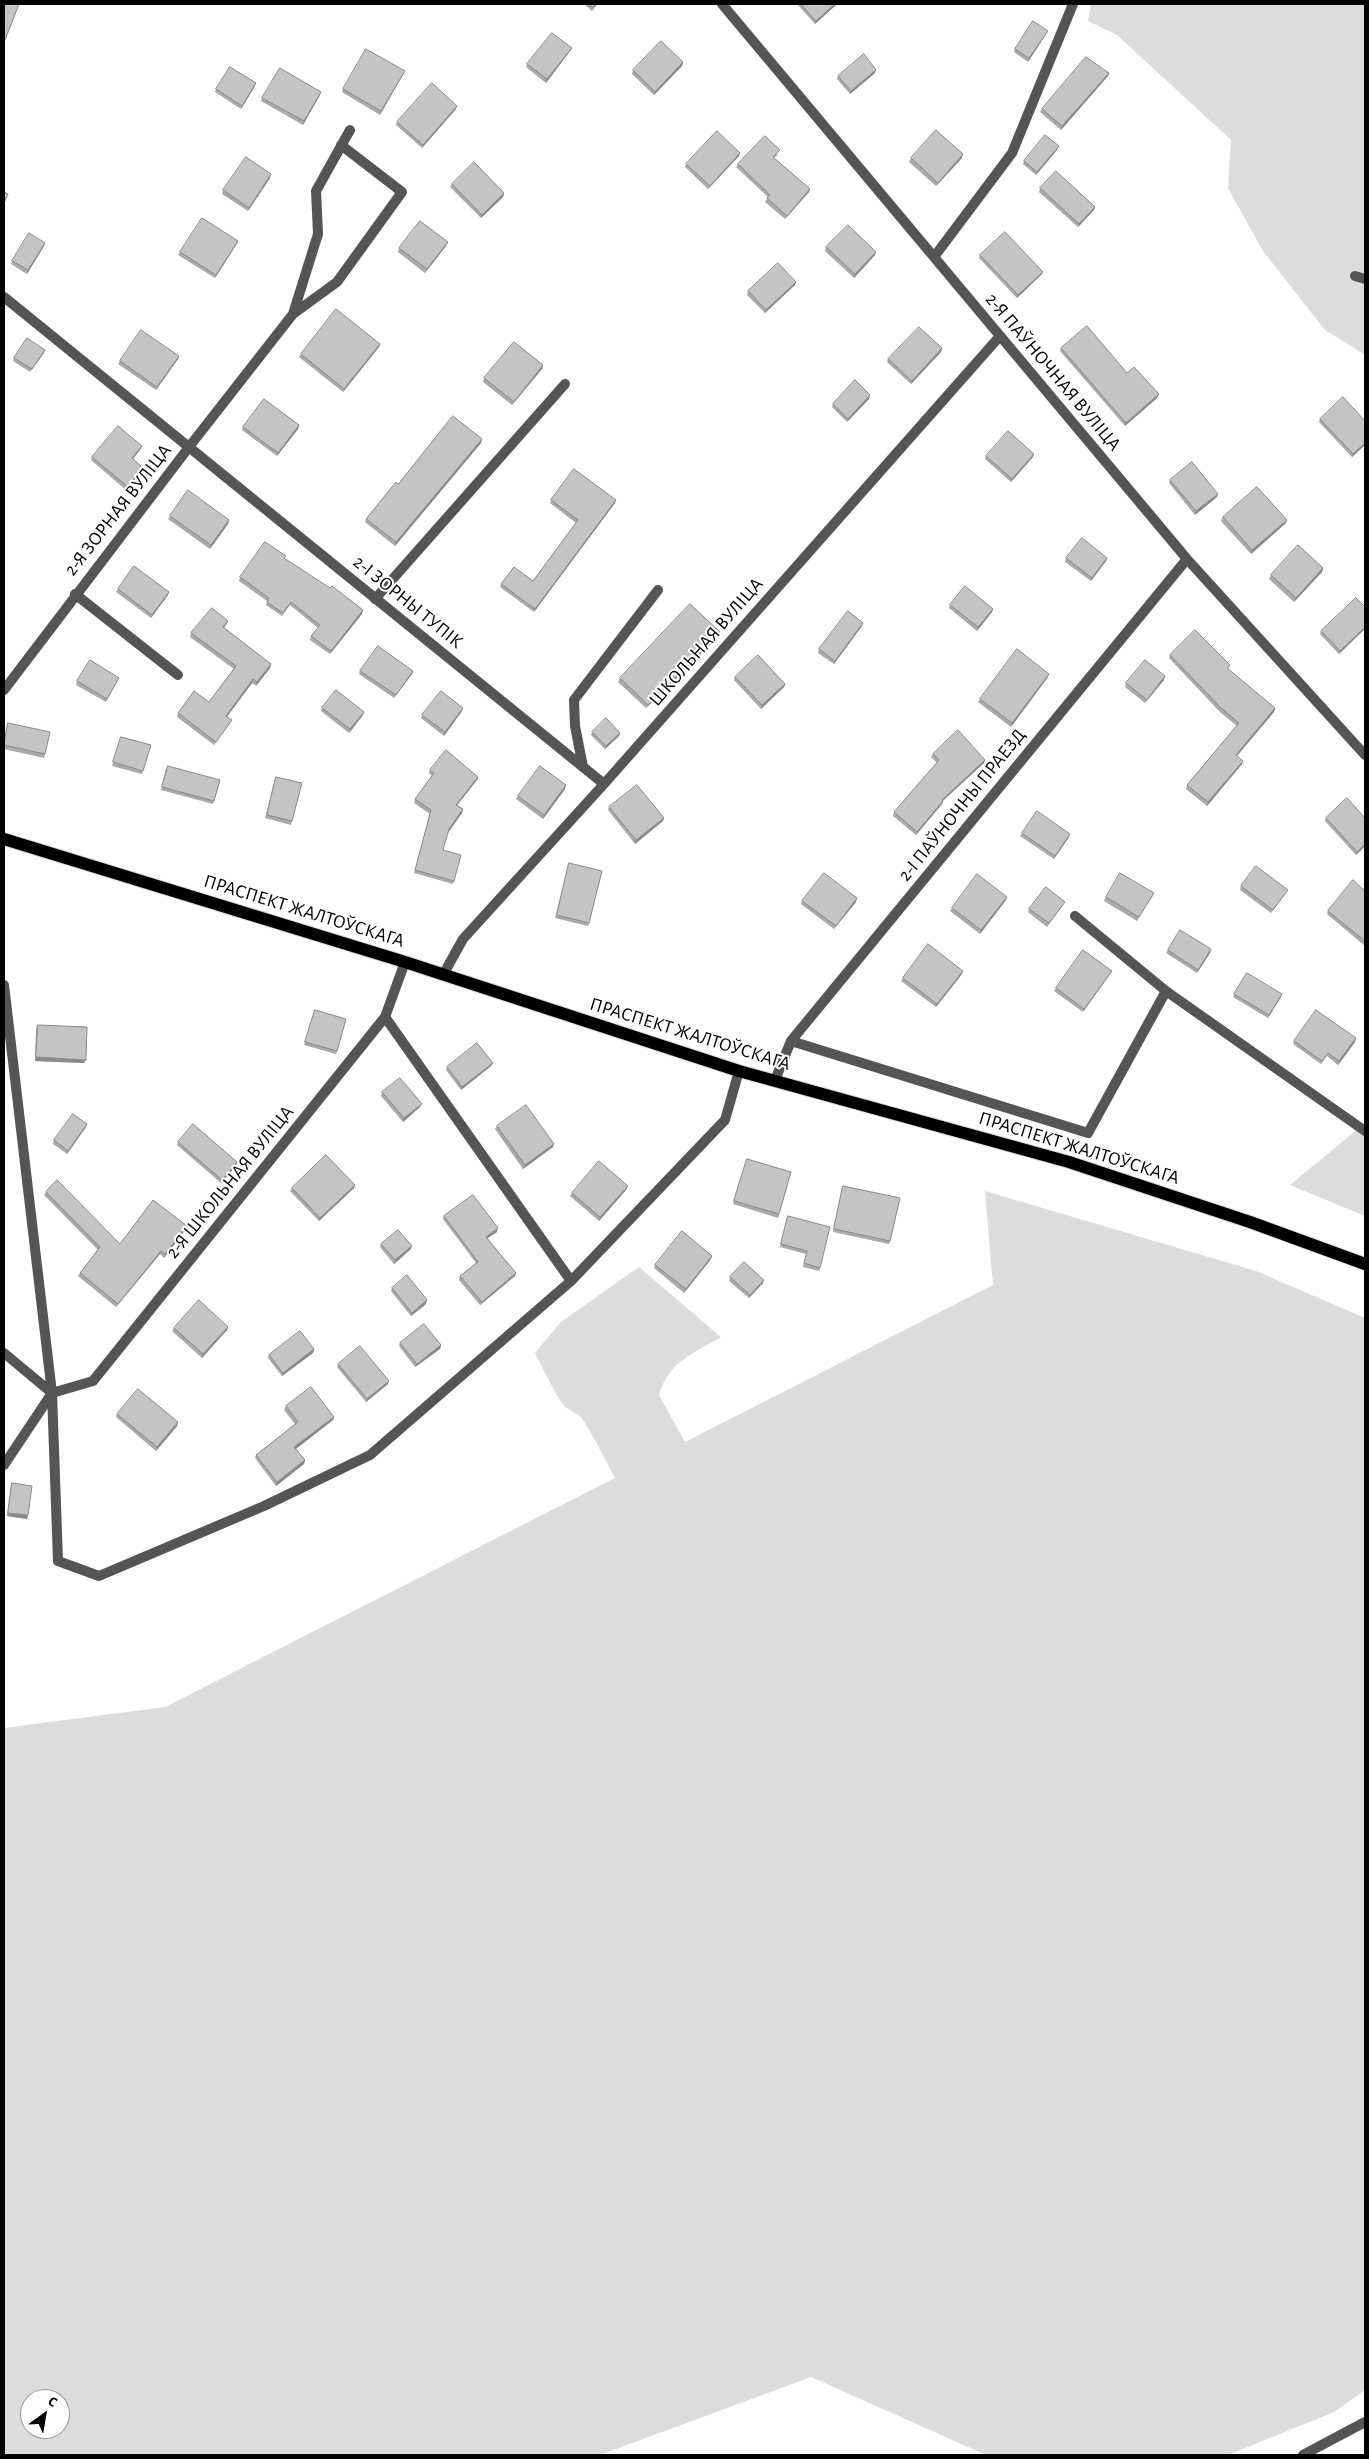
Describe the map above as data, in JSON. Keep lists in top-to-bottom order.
{
  "streets": {
    "main road": ["ПРАСПЕКТ ЖАЛТОЎСКАГА"],
    "street": [
      "2-Я ПАЎНОЧНАЯ ВУЛІЦА",
      "2-Я ЗОРНАЯ ВУЛІЦА",
      "2-І ЗОРНЫ ТУПІК",
      "ШКОЛЬНАЯ ВУЛІЦА",
      "2-І ПАЎНОЧНЫ ПРАЕЗД",
      "2-Я ШКОЛЬНАЯ ВУЛІЦА"
    ]
  },
  "crossings": [
    ["2-Я ПАЎНОЧНАЯ ВУЛІЦА", "ШКОЛЬНАЯ ВУЛІЦА"],
    ["2-Я ПАЎНОЧНАЯ ВУЛІЦА", "2-І ПАЎНОЧНЫ ПРАЕЗД"],
    ["2-Я ЗОРНАЯ ВУЛІЦА", "2-І ЗОРНЫ ТУПІК"],
    ["2-І ЗОРНЫ ТУПІК", "ШКОЛЬНАЯ ВУЛІЦА"],
    ["ШКОЛЬНАЯ ВУЛІЦА", "ПРАСПЕКТ ЖАЛТОЎСКАГА"],
    ["2-І ПАЎНОЧНЫ ПРАЕЗД", "ПРАСПЕКТ ЖАЛТОЎСКАГА"],
    ["ПРАСПЕКТ ЖАЛТОЎСКАГА", "2-Я ШКОЛЬНАЯ ВУЛІЦА"]
  ],
  "north": "top right"
}
